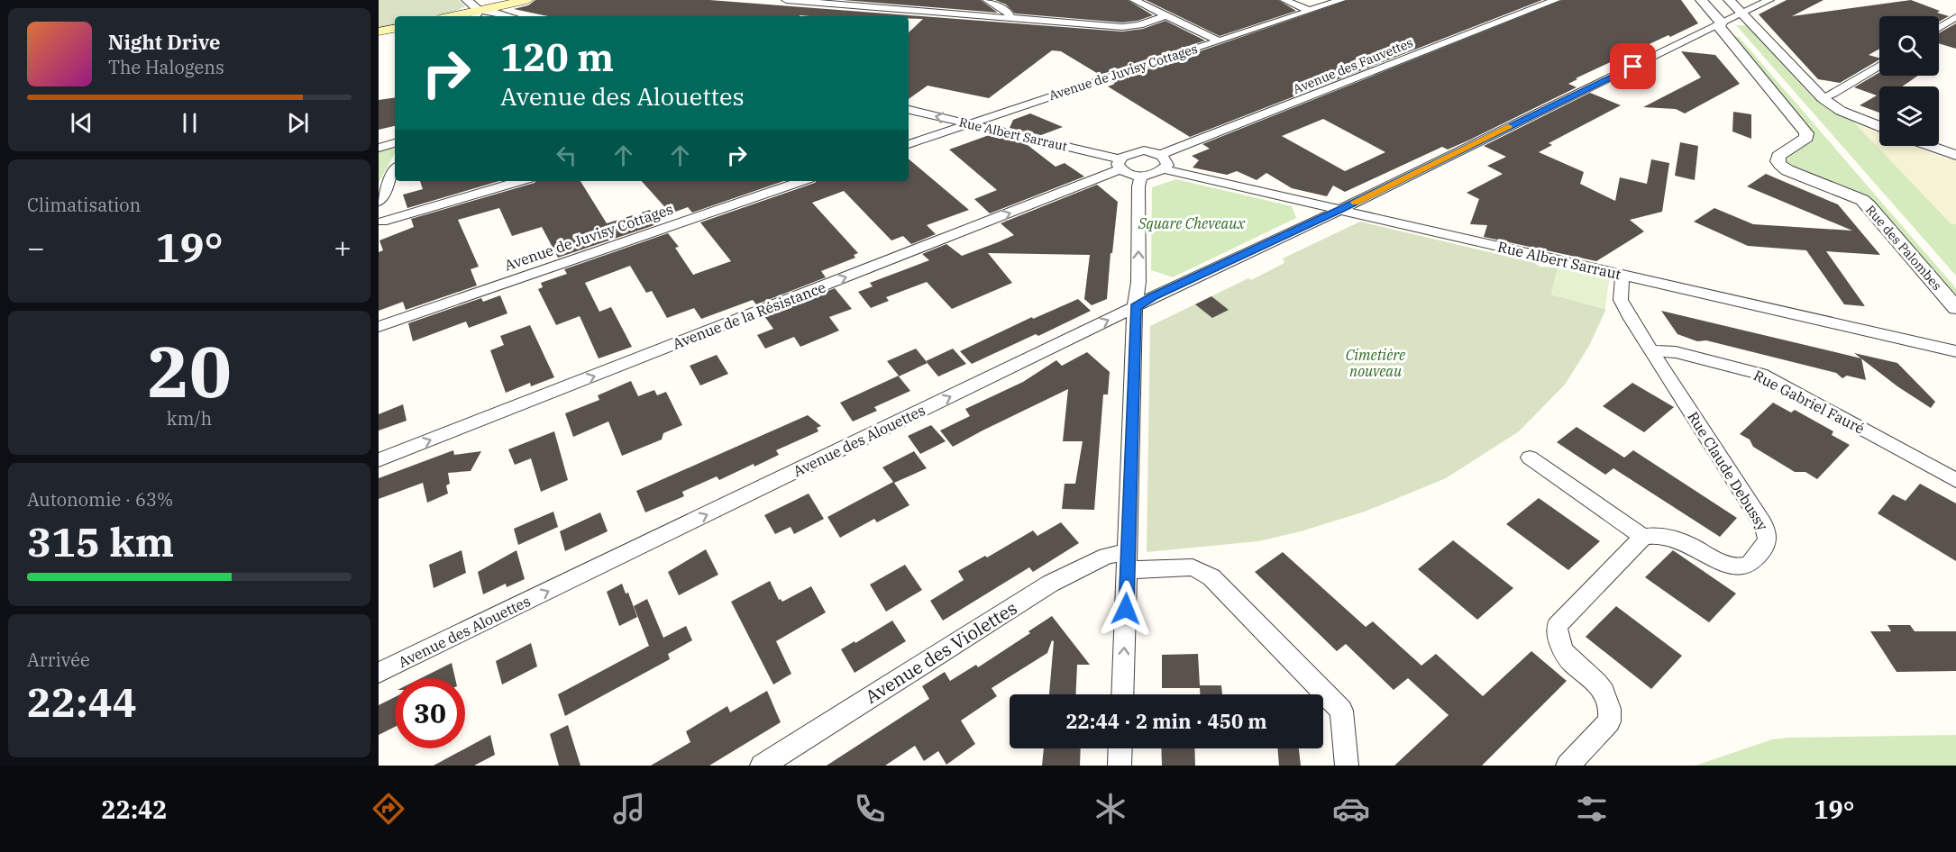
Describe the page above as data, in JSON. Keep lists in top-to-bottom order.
{
  "streets": {
    "street": [
      "Avenue des Fauvettes",
      "Avenue de Juvisy Cottages",
      "Rue Albert Sarraut",
      "Rue des Palombes",
      "Avenue de la Résistance",
      "Rue Gabriel Fauré",
      "Avenue des Alouettes",
      "Rue Claude Debussy",
      "Avenue des Violettes"
    ]
  },
  "crossings": [
    ["Avenue des Fauvettes", "Avenue de la Résistance"],
    ["Avenue de Juvisy Cottages", "Rue Albert Sarraut"],
    ["Rue Albert Sarraut", "Avenue de la Résistance"],
    ["Rue Albert Sarraut", "Avenue des Alouettes"],
    ["Rue Albert Sarraut", "Rue Claude Debussy"],
    ["Rue des Palombes", "Avenue des Alouettes"],
    ["Rue Gabriel Fauré", "Rue Claude Debussy"]
  ],
  "one_way": ["Avenue de la Résistance", "Avenue des Alouettes"],
  "parks": ["Square Cheveaux", "Cimetière nouveau"],
  "page": {
    "turn": ["120 m", "Avenue des Alouettes"],
    "song": ["Night Drive", "The Halogens"],
    "tile": [
      "Climatisation",
      ["20", "km/h"],
      ["Autonomie · 63%", "315 km"],
      ["Arrivée", "22:44"]
    ],
    "heat": ["−", "19°", "+"],
    "limit": "30",
    "trip": "22:44 · 2 min · 450 m",
    "tabs": ["22:42", "19°"]
  }
}
